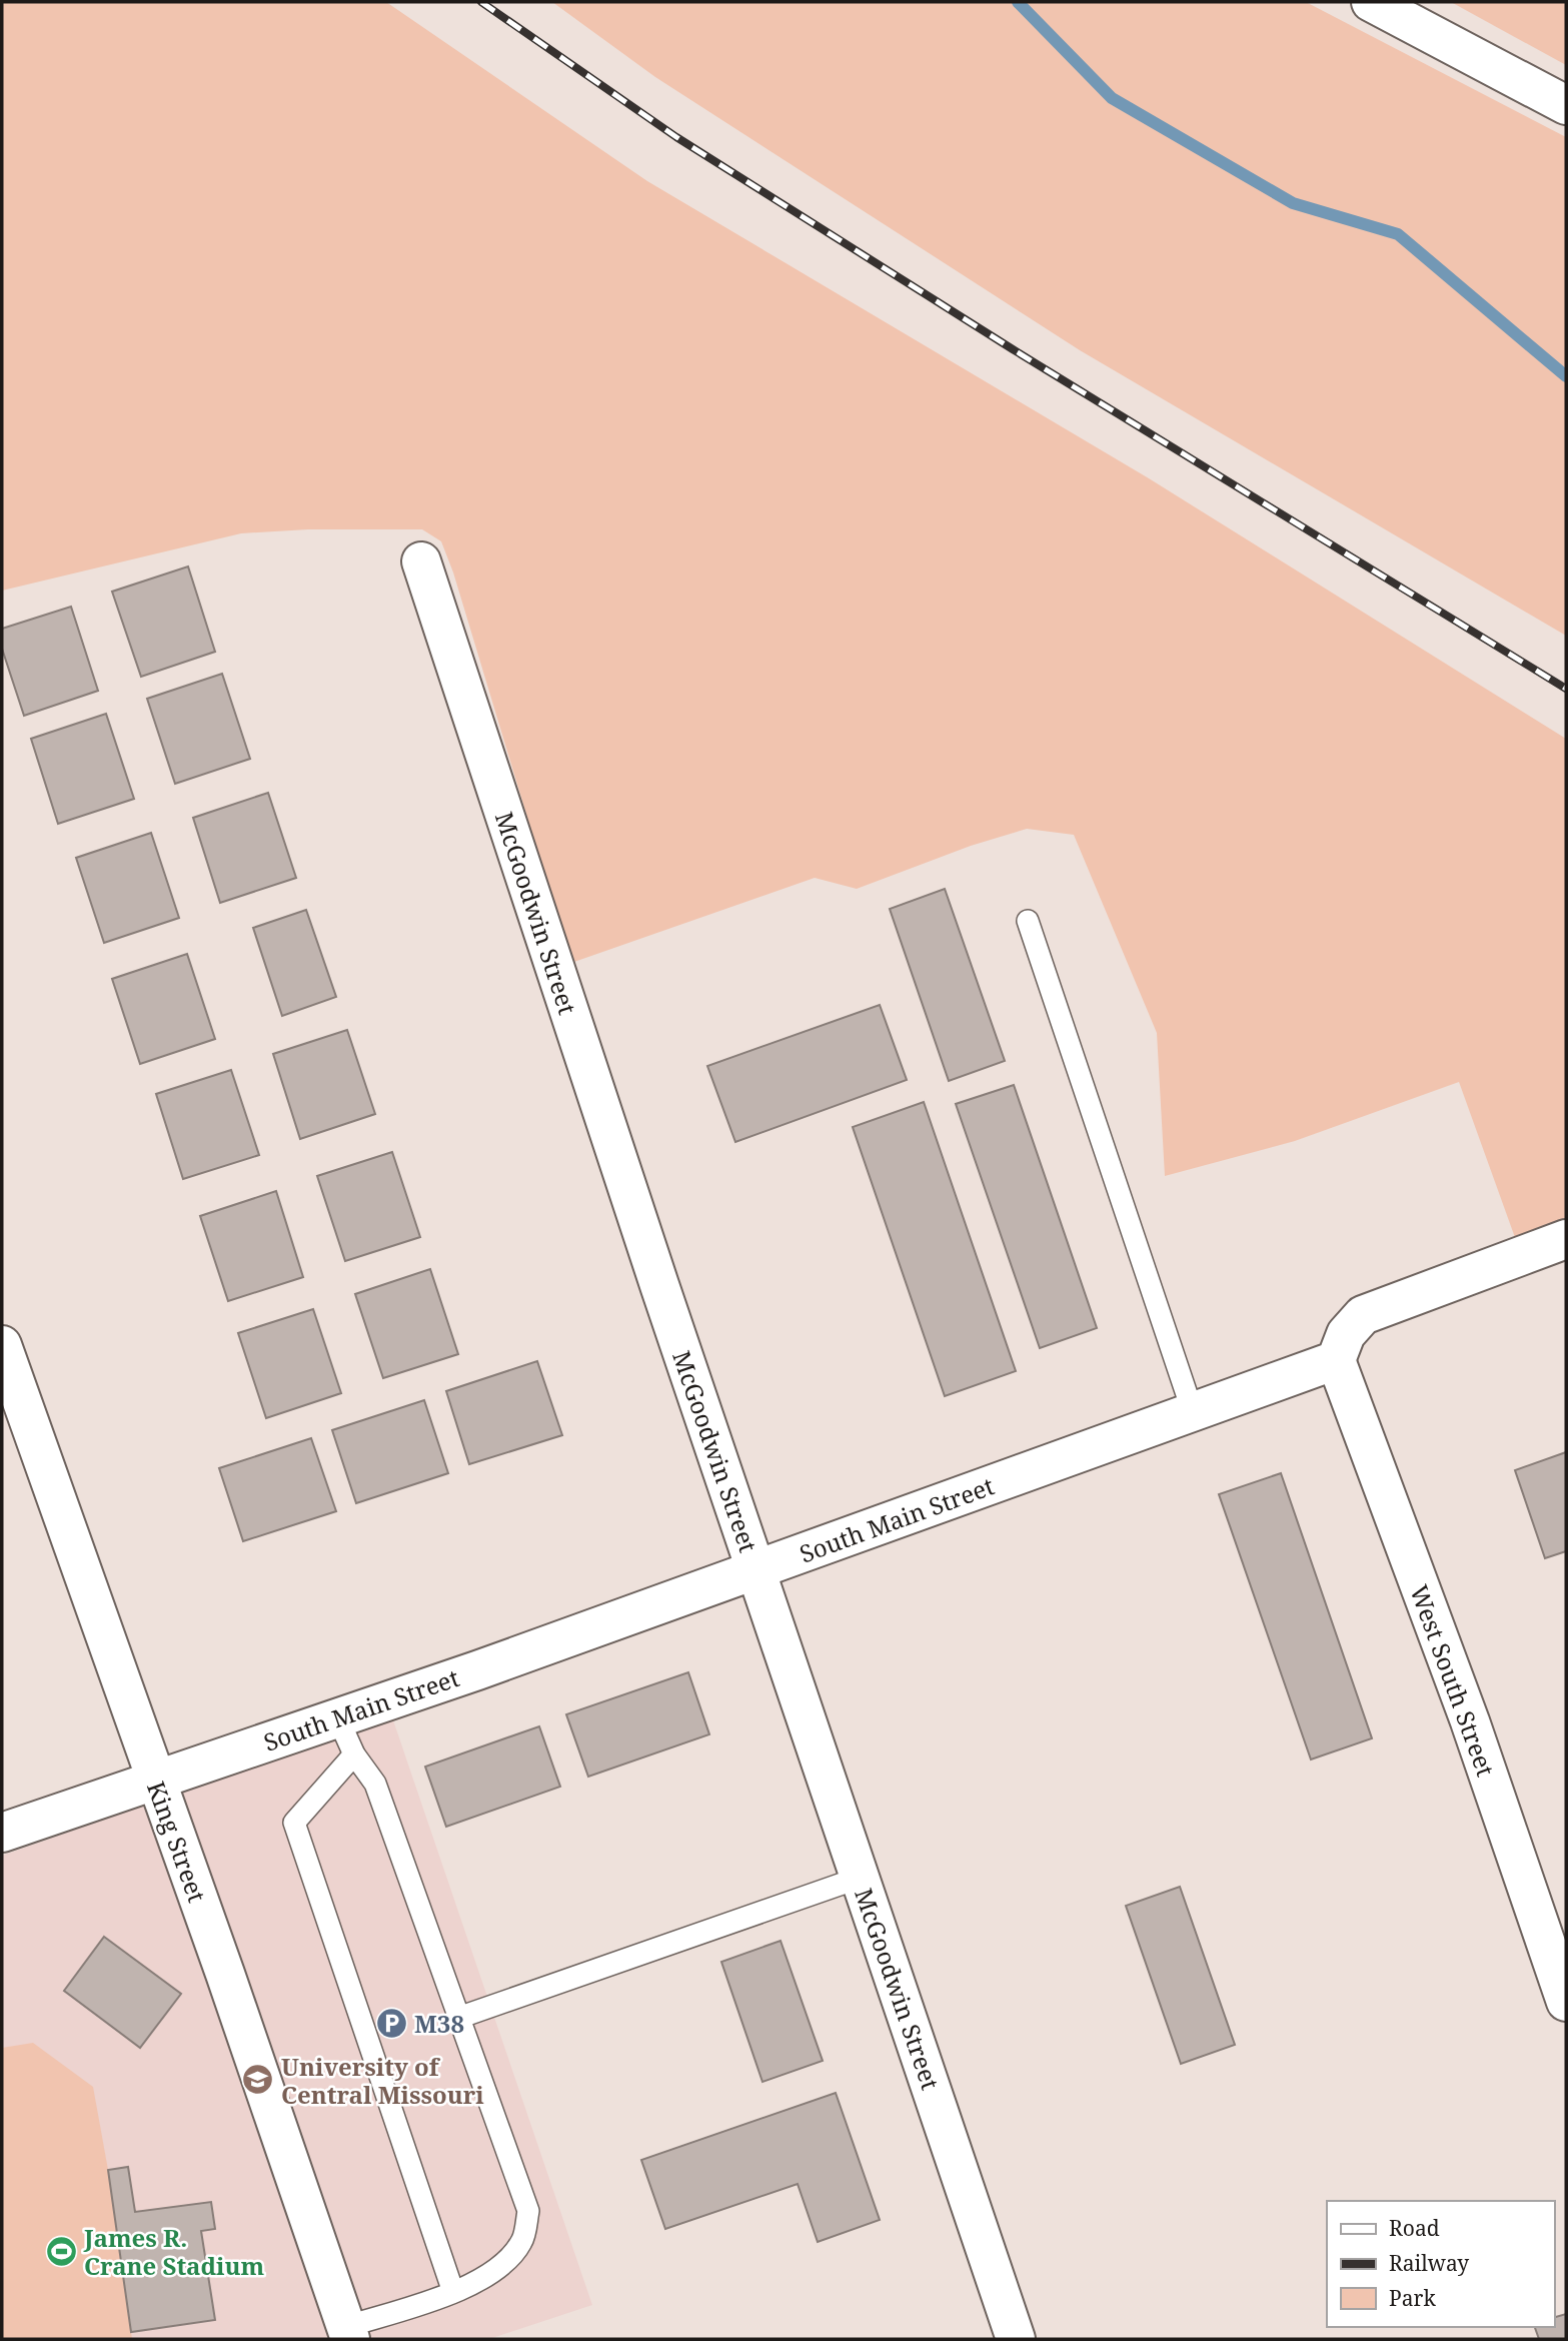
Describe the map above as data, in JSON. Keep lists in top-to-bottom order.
{
  "streets": {
    "street": [
      "McGoodwin Street",
      "South Main Street",
      "West South Street",
      "King Street"
    ]
  },
  "crossings": [
    ["McGoodwin Street", "South Main Street"],
    ["South Main Street", "West South Street"],
    ["South Main Street", "King Street"]
  ],
  "places": {
    "parking": ["M38"],
    "school or university": ["University of Central Missouri"],
    "sports": ["James R. Crane Stadium"]
  },
  "legend": ["Road", "Railway", "Park"]
}
